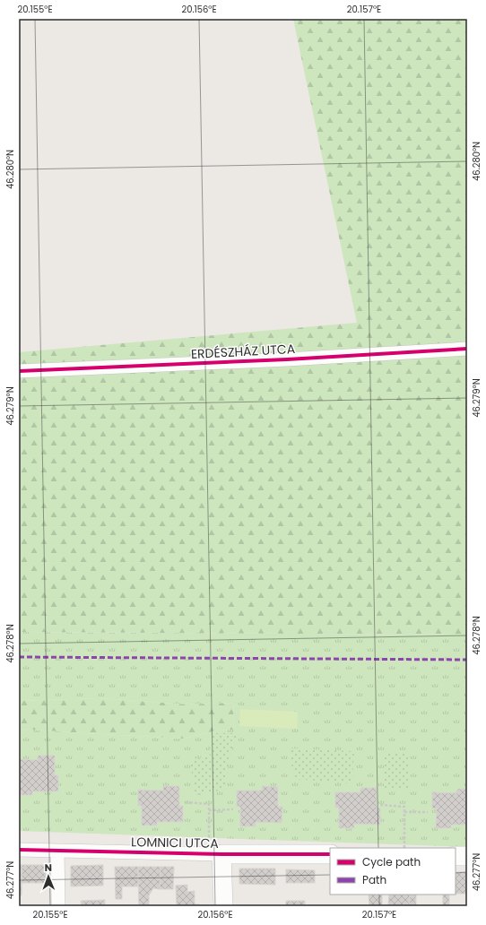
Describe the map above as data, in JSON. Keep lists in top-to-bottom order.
{
  "streets": {
    "street": ["ERDÉSZHÁZ UTCA", "LOMNICI UTCA"]
  },
  "legend": ["Cycle path", "Path"],
  "north": "top",
  "coordinates": [
    "20.155°E",
    "20.156°E",
    "20.157°E",
    "46.280°N",
    "46.279°N",
    "46.278°N",
    "46.277°N"
  ]
}
